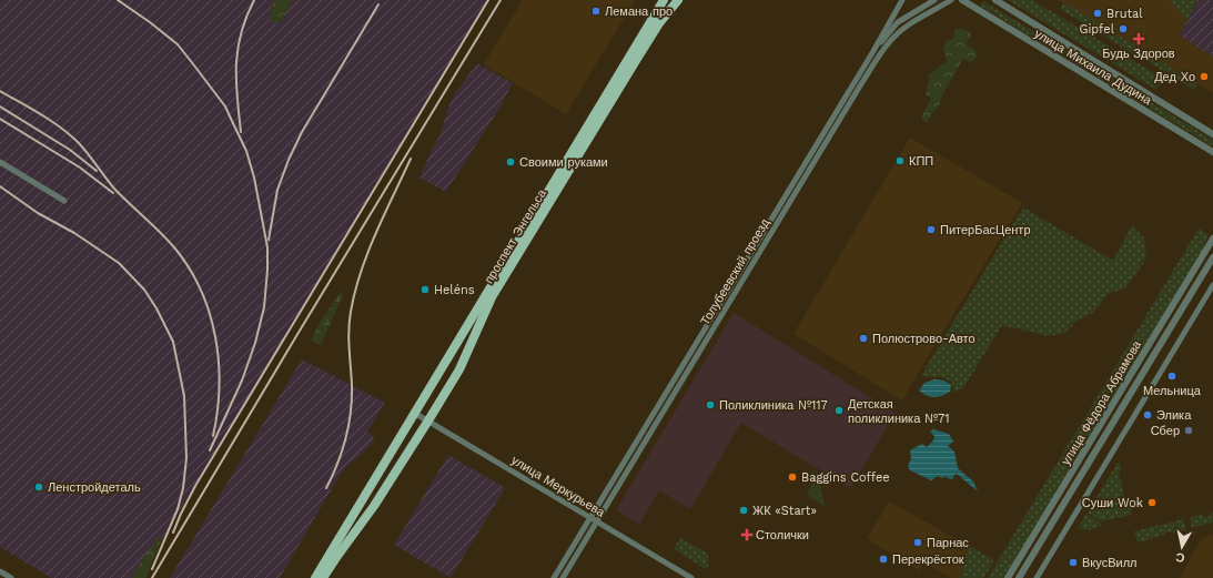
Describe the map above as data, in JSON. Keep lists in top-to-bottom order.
{
  "streets": {
    "main road": ["проспект Энгельса"],
    "street": [
      "улица Михаила Дудина",
      "Толубеевский проезд",
      "улица Фёдора Абрамова",
      "улица Меркурьева"
    ]
  },
  "crossings": [
    ["проспект Энгельса", "улица Меркурьева"],
    ["Толубеевский проезд", "улица Меркурьева"]
  ],
  "places": {
    "other": [
      "Лемана про",
      "Brutal",
      "Gipfel",
      "Дед Хо",
      "КПП",
      "Своими руками",
      "ПитерБасЦентр",
      "Heléns",
      "Полюстрово-Авто",
      "Мельница",
      "Поликлиника №117",
      "Детская поликлиника №71",
      "Элика",
      "Сбер",
      "Baggins Coffee",
      "Ленстройдеталь",
      "Суши Wok",
      "ЖК «Start»",
      "Парнас",
      "Перекрёсток",
      "ВкусВилл"
    ],
    "health": ["Будь Здоров", "Столички"]
  },
  "north": "bottom"
}
